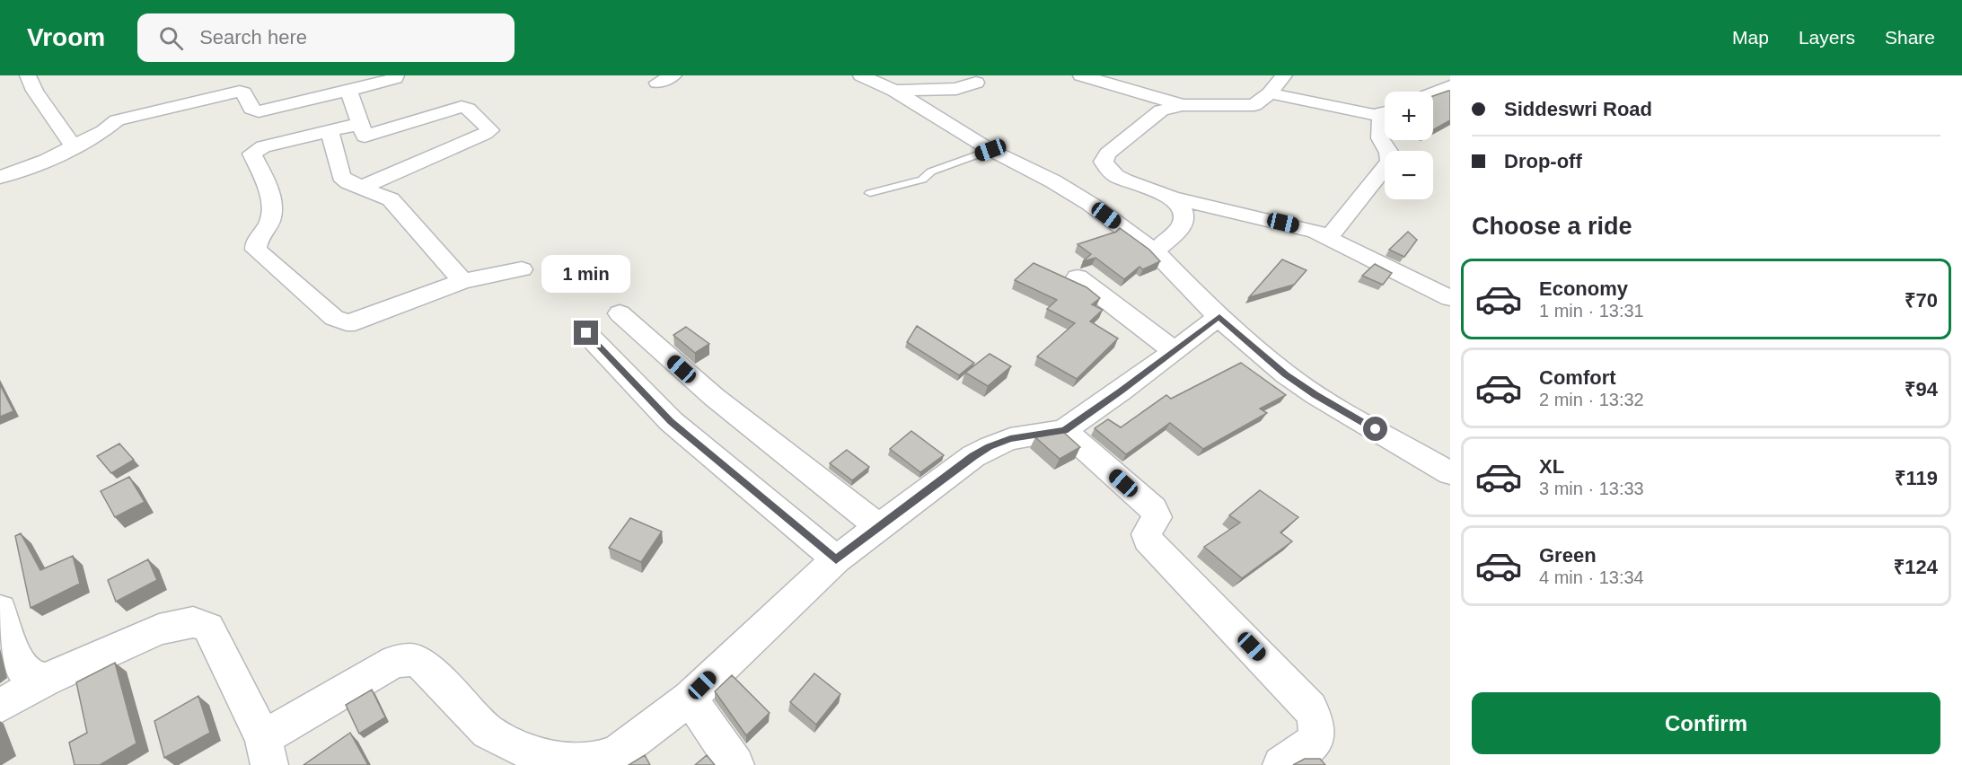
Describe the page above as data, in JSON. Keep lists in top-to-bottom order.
{
  "page": {
    "header": "Vroom",
    "search": "Search here",
    "nav": ["Map", "Layers", "Share"],
    "banner": ["Siddeswri Road", "Drop-off"],
    "map_buttons": ["+", "−"],
    "heading": "Choose a ride",
    "bubble": "1 min",
    "list": [
      {
        "name": "Economy",
        "note": "1 min · 13:31",
        "value": "₹70"
      },
      {
        "name": "Comfort",
        "note": "2 min · 13:32",
        "value": "₹94"
      },
      {
        "name": "XL",
        "note": "3 min · 13:33",
        "value": "₹119"
      },
      {
        "name": "Green",
        "note": "4 min · 13:34",
        "value": "₹124"
      }
    ],
    "buttons": "Confirm"
  }
}
